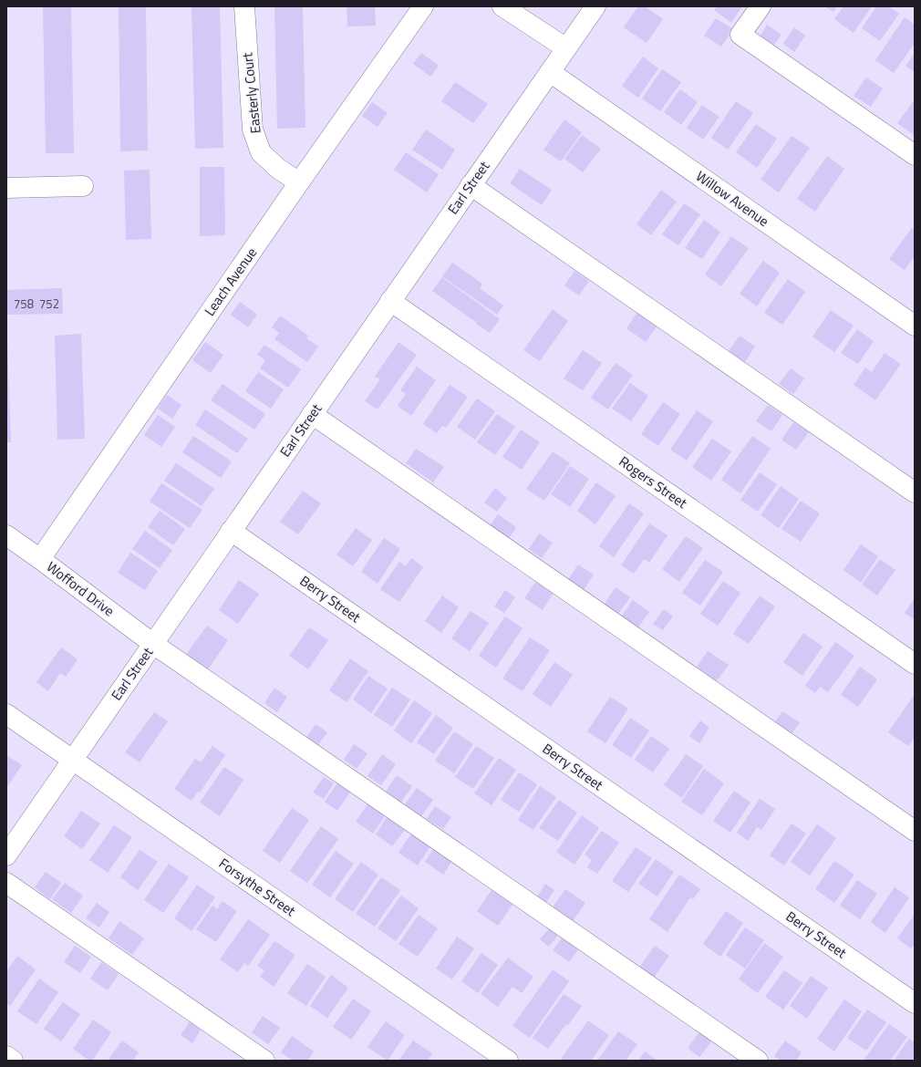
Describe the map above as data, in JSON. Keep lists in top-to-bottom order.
{
  "streets": {
    "street": [
      "Easterly Court",
      "Earl Street",
      "Willow Avenue",
      "Leach Avenue",
      "Rogers Street",
      "Wofford Drive",
      "Berry Street",
      "Forsythe Street"
    ]
  },
  "crossings": [
    ["Easterly Court", "Leach Avenue"],
    ["Earl Street", "Willow Avenue"],
    ["Earl Street", "Rogers Street"],
    ["Earl Street", "Wofford Drive"],
    ["Earl Street", "Berry Street"],
    ["Earl Street", "Forsythe Street"],
    ["Leach Avenue", "Wofford Drive"]
  ],
  "house_numbers": ["758", "752"]
}
